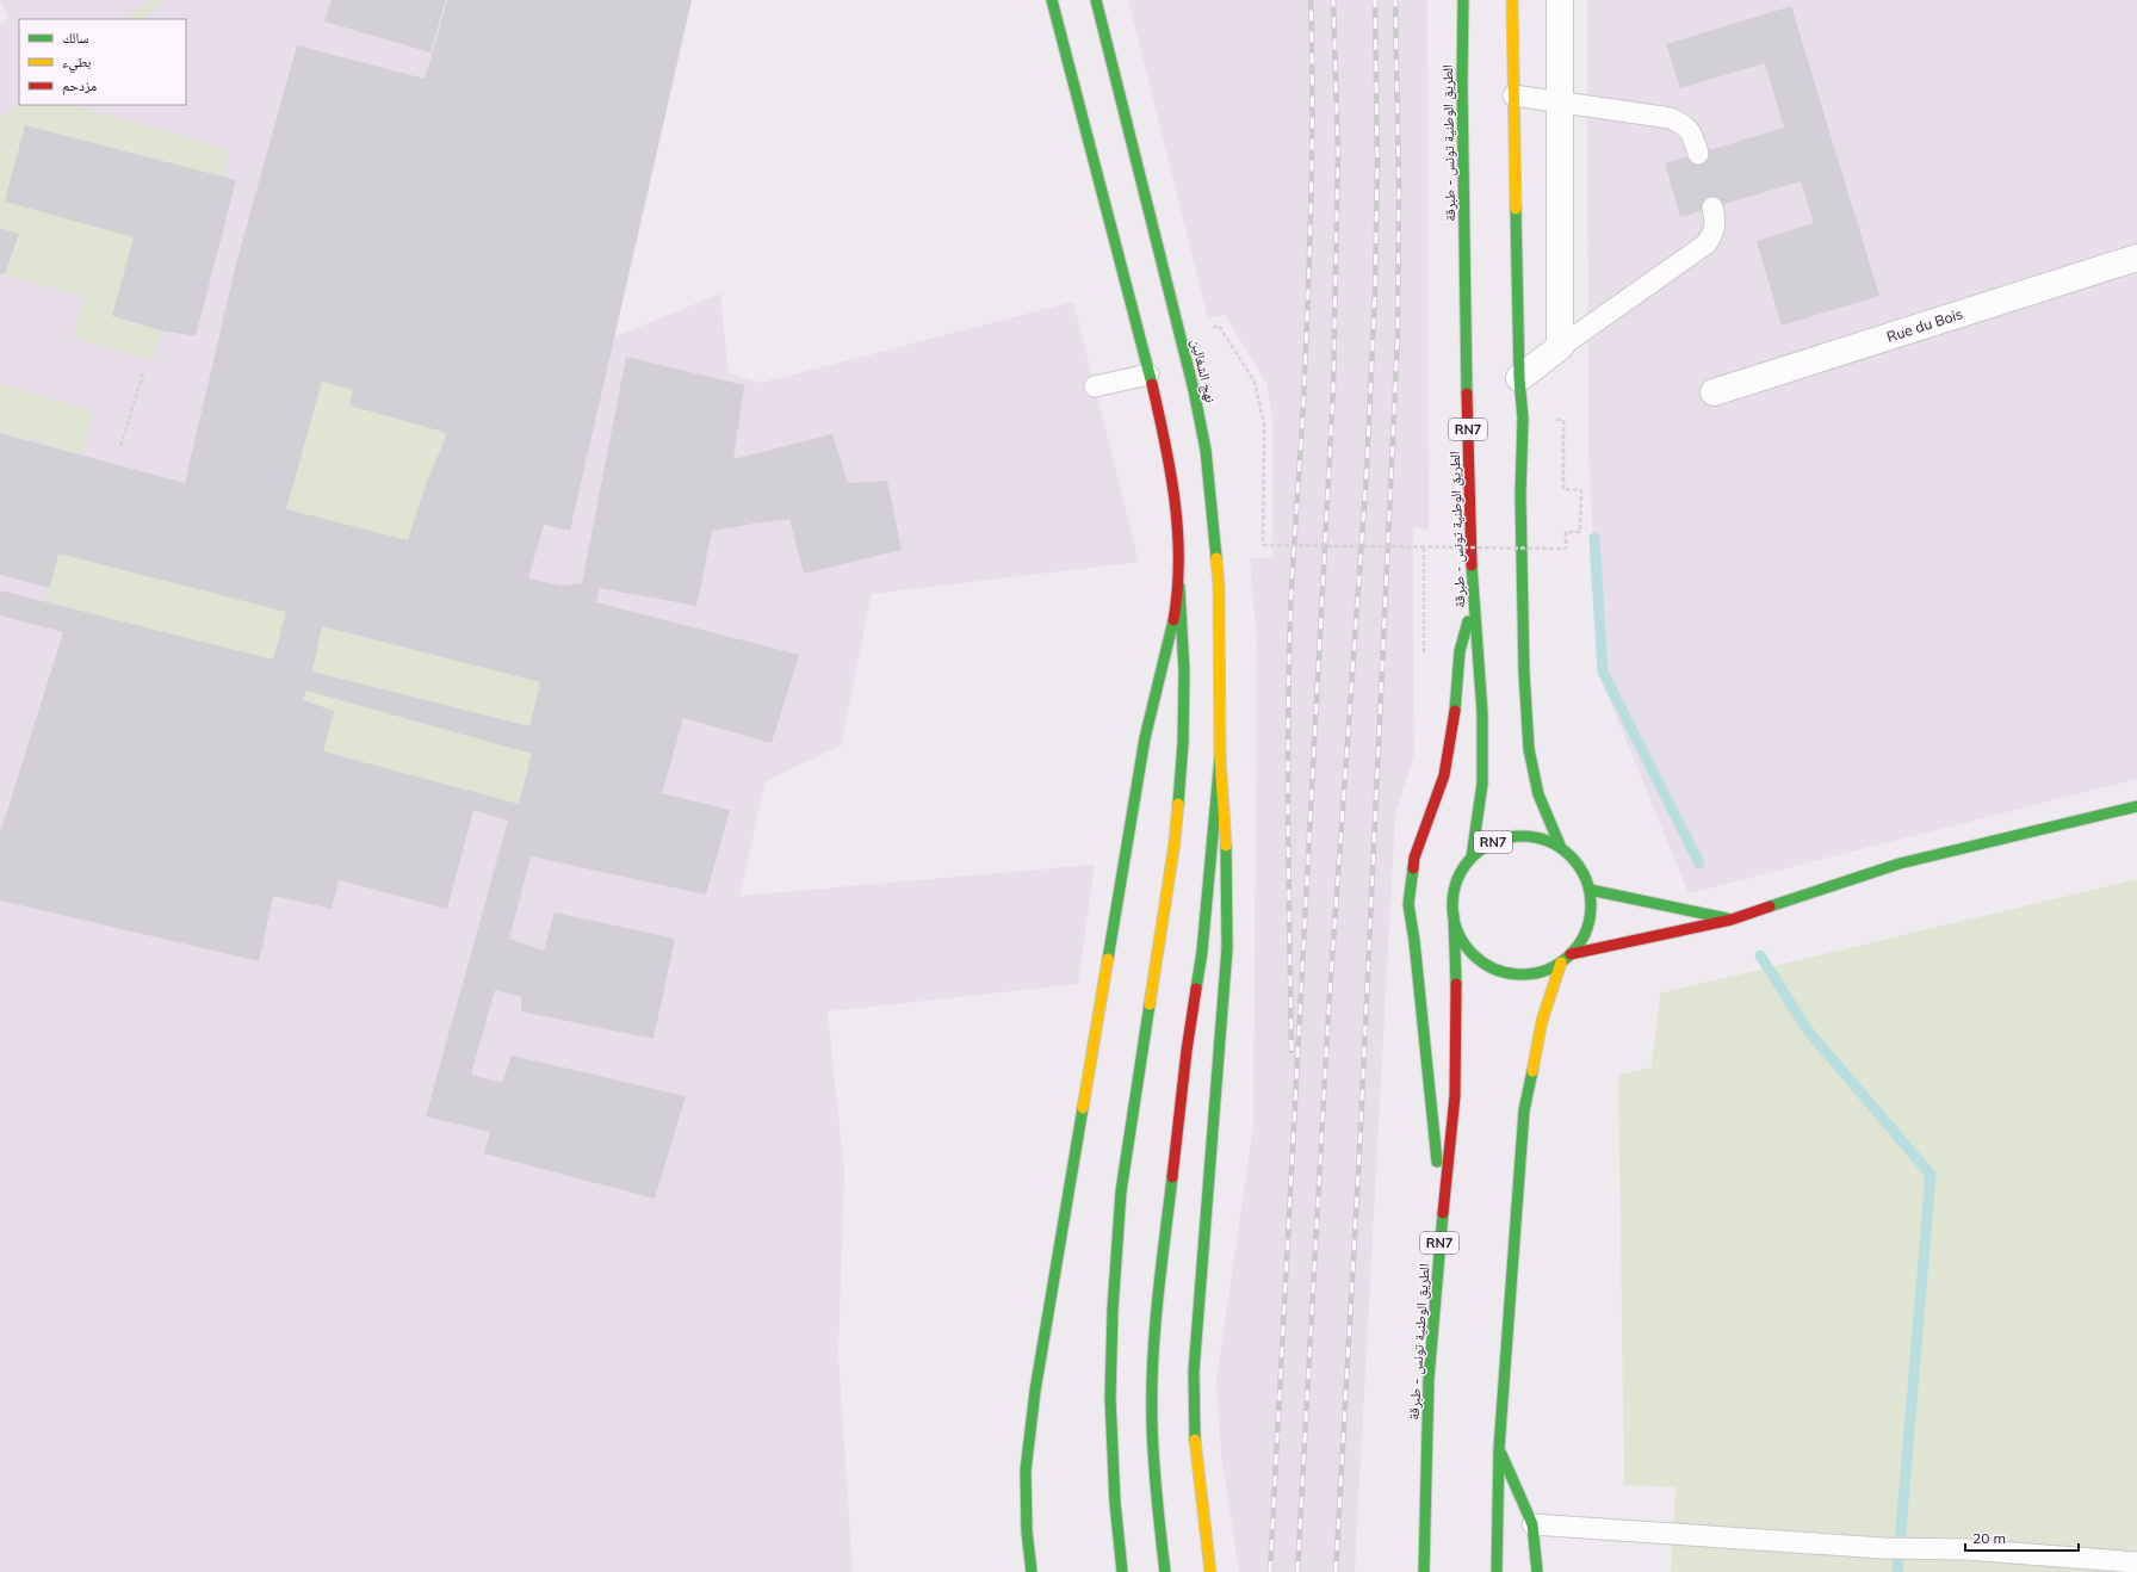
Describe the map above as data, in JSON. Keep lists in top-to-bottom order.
{
  "streets": {
    "main road": ["الطريق الوطنية تونس - طبرقة", "نهج الشغالين", "RN7"],
    "street": ["Rue du Bois"]
  },
  "crossings": [
    ["الطريق الوطنية تونس - طبرقة", "RN7"]
  ],
  "legend": ["سالك", "بطيء", "مزدحم"],
  "scale_bar": "20 m"
}
